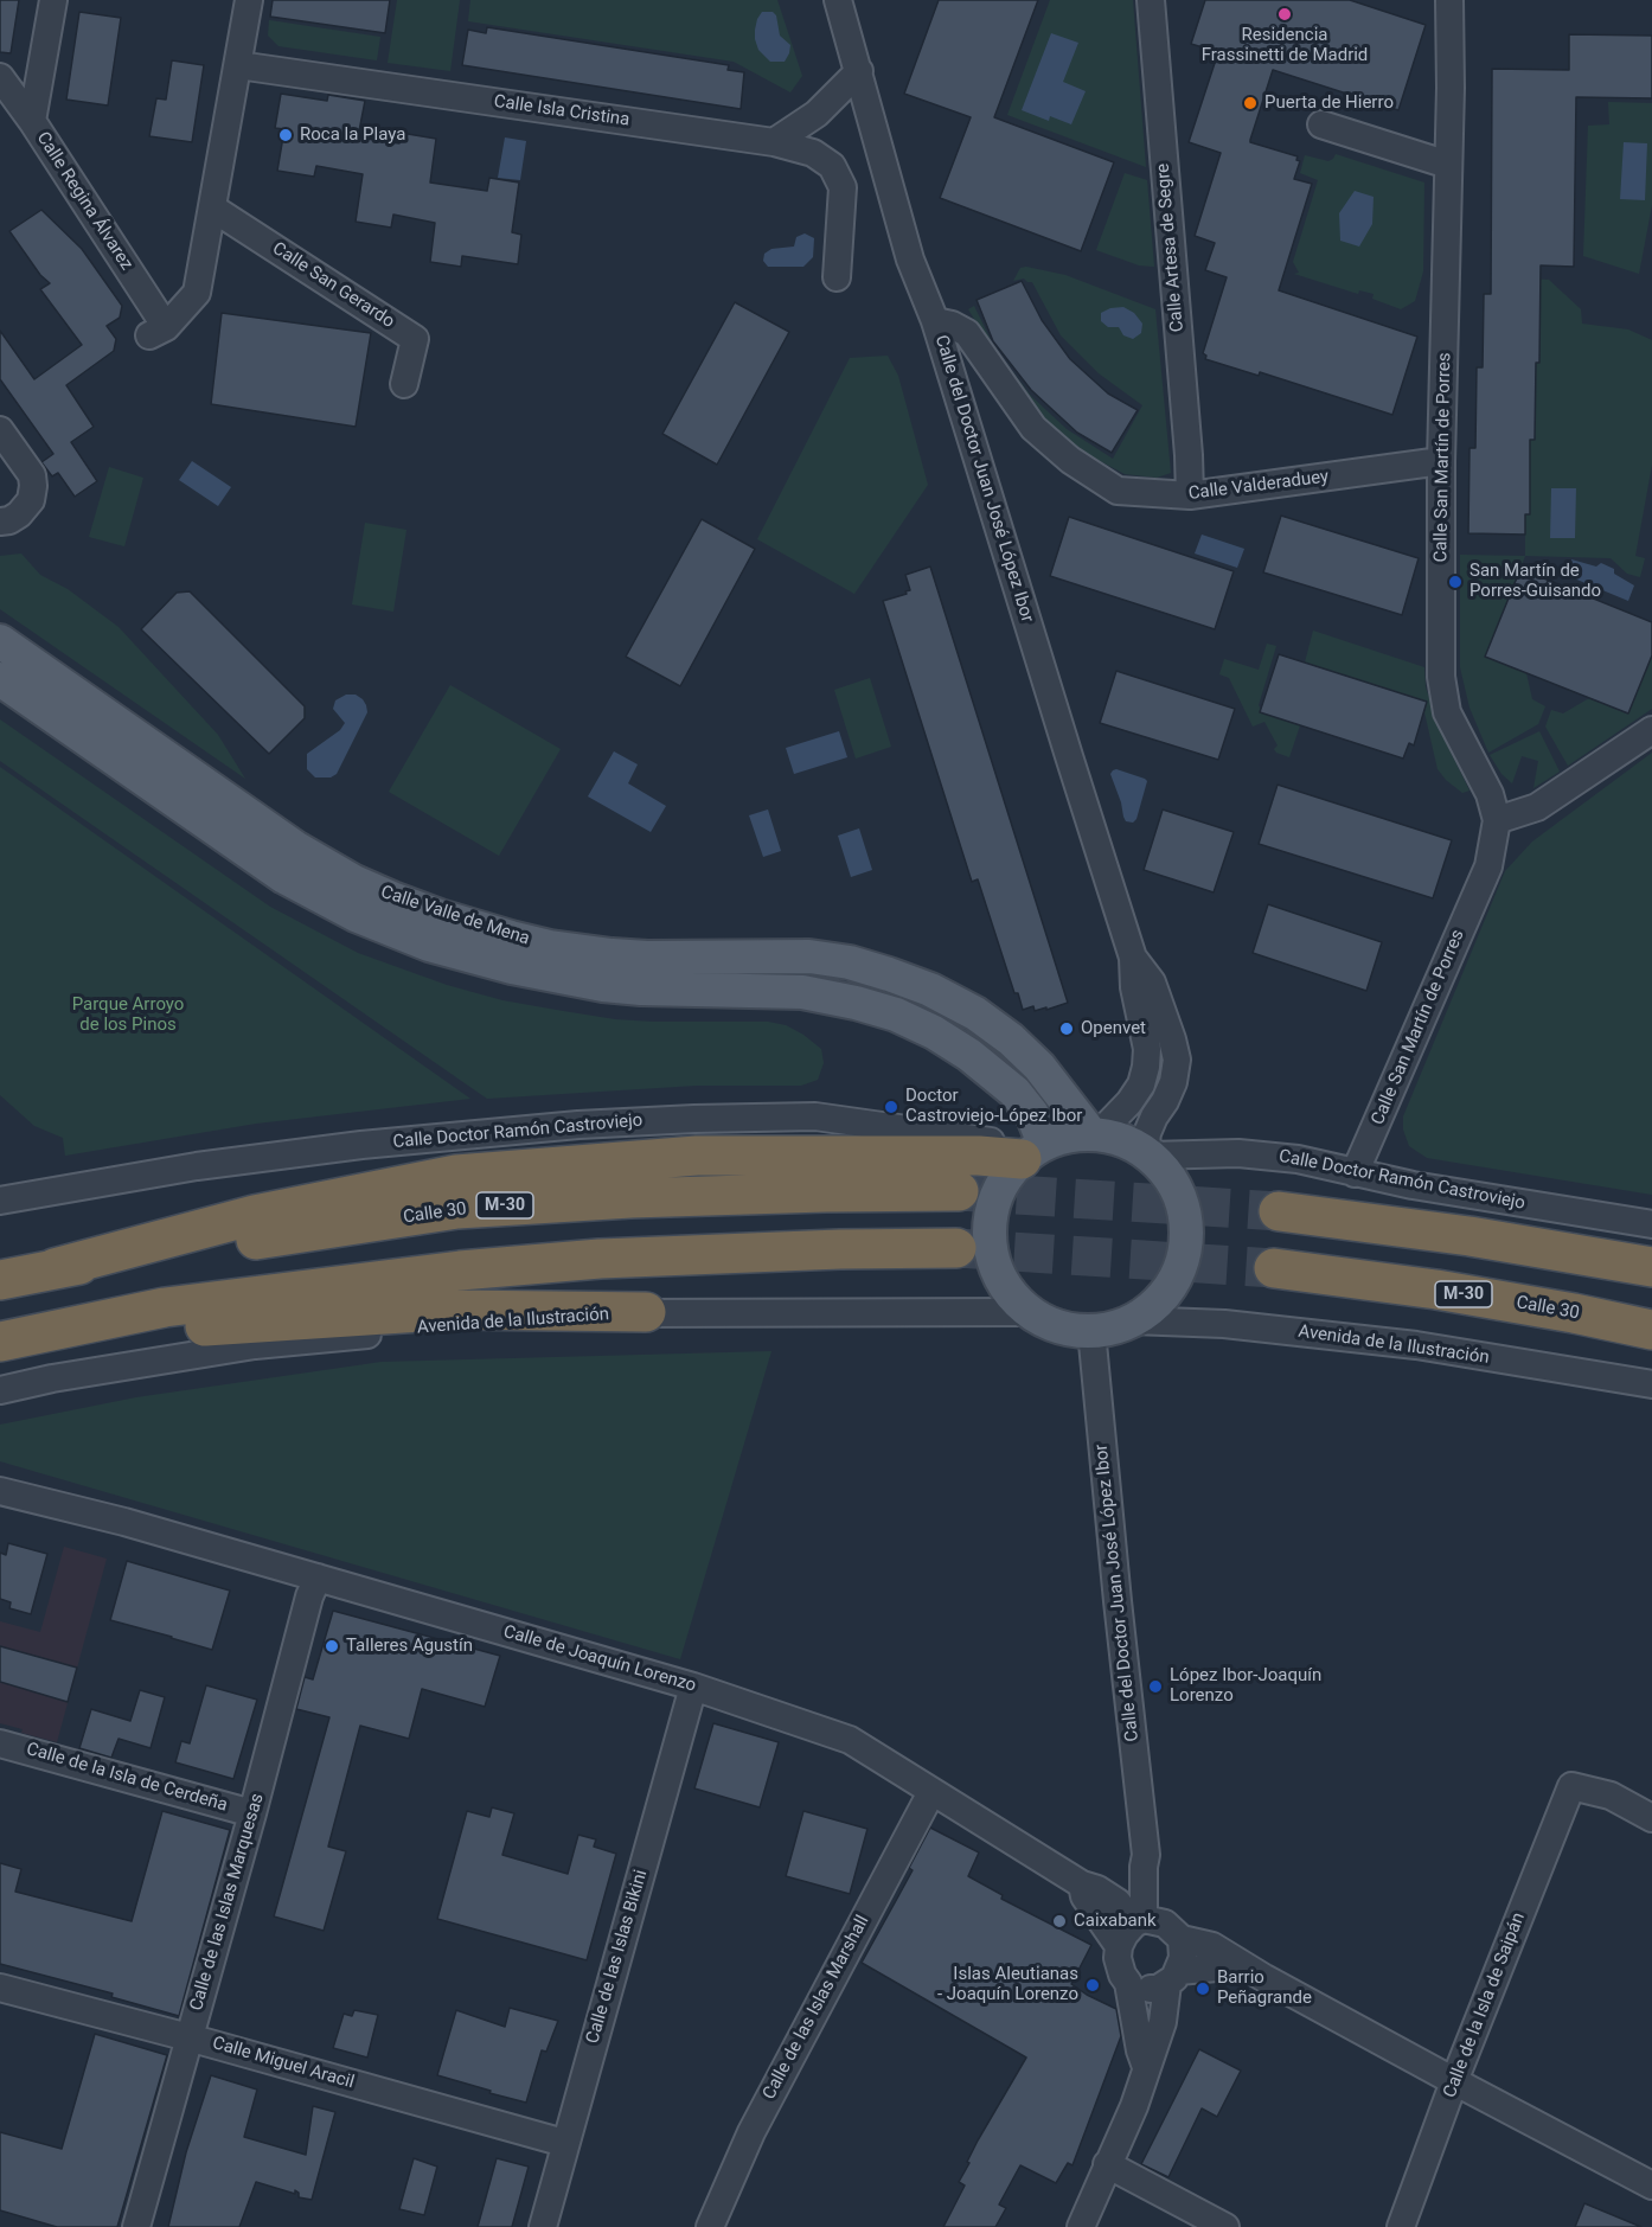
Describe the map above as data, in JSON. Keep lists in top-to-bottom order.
{
  "streets": {
    "highway": ["M-30", "Calle 30"],
    "main road": ["Calle Valle de Mena"],
    "street": [
      "Calle Isla Cristina",
      "Calle Regina Álvarez",
      "Calle Artesa de Segre",
      "Calle San Gerardo",
      "Calle San Martín de Porres",
      "Calle del Doctor Juan José López Ibor",
      "Calle Valderaduey",
      "Calle Doctor Ramón Castroviejo",
      "Avenida de la Ilustración",
      "Calle de Joaquín Lorenzo",
      "Calle de la Isla de Cerdeña",
      "Calle de las Islas Marquesas",
      "Calle de las Islas Bikini",
      "Calle de la Isla de Saipán",
      "Calle de las Islas Marshall",
      "Calle Miguel Aracil"
    ]
  },
  "crossings": [
    ["Calle Regina Álvarez", "Calle San Gerardo"],
    ["Calle Artesa de Segre", "Calle Valderaduey"],
    ["Calle San Martín de Porres", "Calle Valderaduey"],
    ["Calle San Martín de Porres", "Calle Doctor Ramón Castroviejo"],
    ["Calle del Doctor Juan José López Ibor", "Calle Valderaduey"],
    ["Calle del Doctor Juan José López Ibor", "Calle Valle de Mena"],
    ["Calle del Doctor Juan José López Ibor", "Calle Doctor Ramón Castroviejo"],
    ["Calle del Doctor Juan José López Ibor", "Avenida de la Ilustración"],
    ["Calle del Doctor Juan José López Ibor", "Calle de Joaquín Lorenzo"],
    ["Calle Valle de Mena", "Calle Doctor Ramón Castroviejo"],
    ["Calle Valle de Mena", "Avenida de la Ilustración"],
    ["Calle Doctor Ramón Castroviejo", "Avenida de la Ilustración"],
    ["Calle de Joaquín Lorenzo", "Calle de las Islas Marquesas"],
    ["Calle de Joaquín Lorenzo", "Calle de las Islas Bikini"],
    ["Calle de Joaquín Lorenzo", "Calle de las Islas Marshall"],
    ["Calle de la Isla de Cerdeña", "Calle de las Islas Marquesas"],
    ["Calle de las Islas Marquesas", "Calle Miguel Aracil"],
    ["Calle de las Islas Bikini", "Calle Miguel Aracil"]
  ],
  "parks": ["Parque Arroyo de los Pinos"],
  "places": [
    "Residencia Frassinetti de Madrid",
    "Puerta de Hierro",
    "Roca la Playa",
    "San Martín de Porres-Guisando",
    "Openvet",
    "Doctor Castroviejo-López Ibor",
    "Talleres Agustín",
    "López Ibor-Joaquín Lorenzo",
    "Caixabank",
    "Islas Aleutianas - Joaquín Lorenzo",
    "Barrio Peñagrande"
  ]
}
